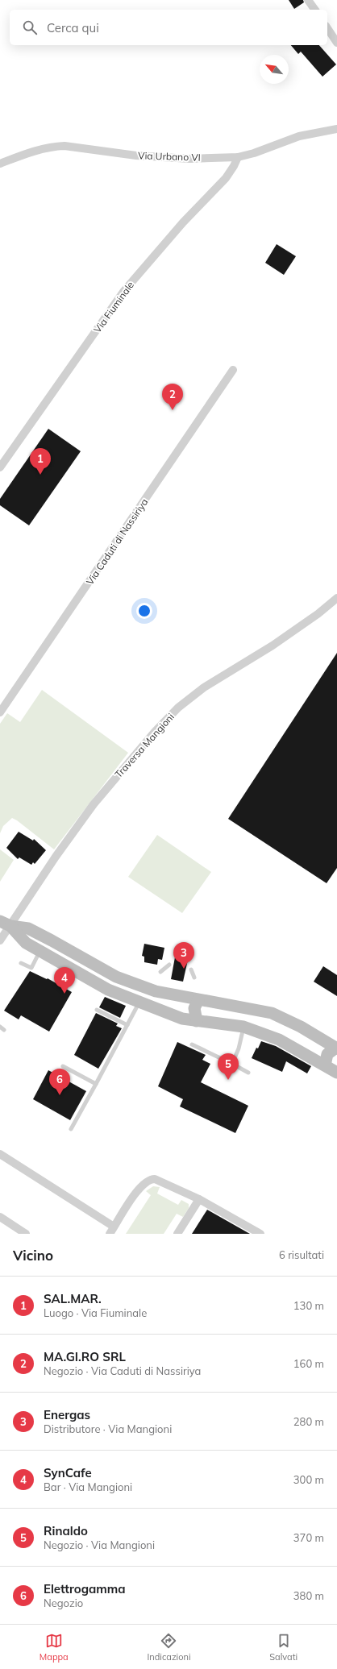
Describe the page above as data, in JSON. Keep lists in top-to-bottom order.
{
  "streets": {
    "street": [
      "Via Urbano VI",
      "Via Fiuminale",
      "Via Caduti di Nassiriya",
      "Traversa Mangioni"
    ]
  },
  "crossings": [
    ["Via Urbano VI", "Via Fiuminale"]
  ],
  "north": "top left",
  "page": {
    "search": "Cerca qui",
    "pins": [
      "2",
      "1",
      "3",
      "4",
      "5",
      "6"
    ],
    "heading": ["Vicino", "6 risultati"],
    "list": [
      {
        "mark": "1",
        "name": "SAL.MAR.",
        "note": "Luogo · Via Fiuminale",
        "value": "130 m"
      },
      {
        "mark": "2",
        "name": "MA.GI.RO SRL",
        "note": "Negozio · Via Caduti di Nassiriya",
        "value": "160 m"
      },
      {
        "mark": "3",
        "name": "Energas",
        "note": "Distributore · Via Mangioni",
        "value": "280 m"
      },
      {
        "mark": "4",
        "name": "SynCafe",
        "note": "Bar · Via Mangioni",
        "value": "300 m"
      },
      {
        "mark": "5",
        "name": "Rinaldo",
        "note": "Negozio · Via Mangioni",
        "value": "370 m"
      },
      {
        "mark": "6",
        "name": "Elettrogamma",
        "note": "Negozio",
        "value": "380 m"
      }
    ],
    "nav": ["Mappa", "Indicazioni", "Salvati"]
  }
}
